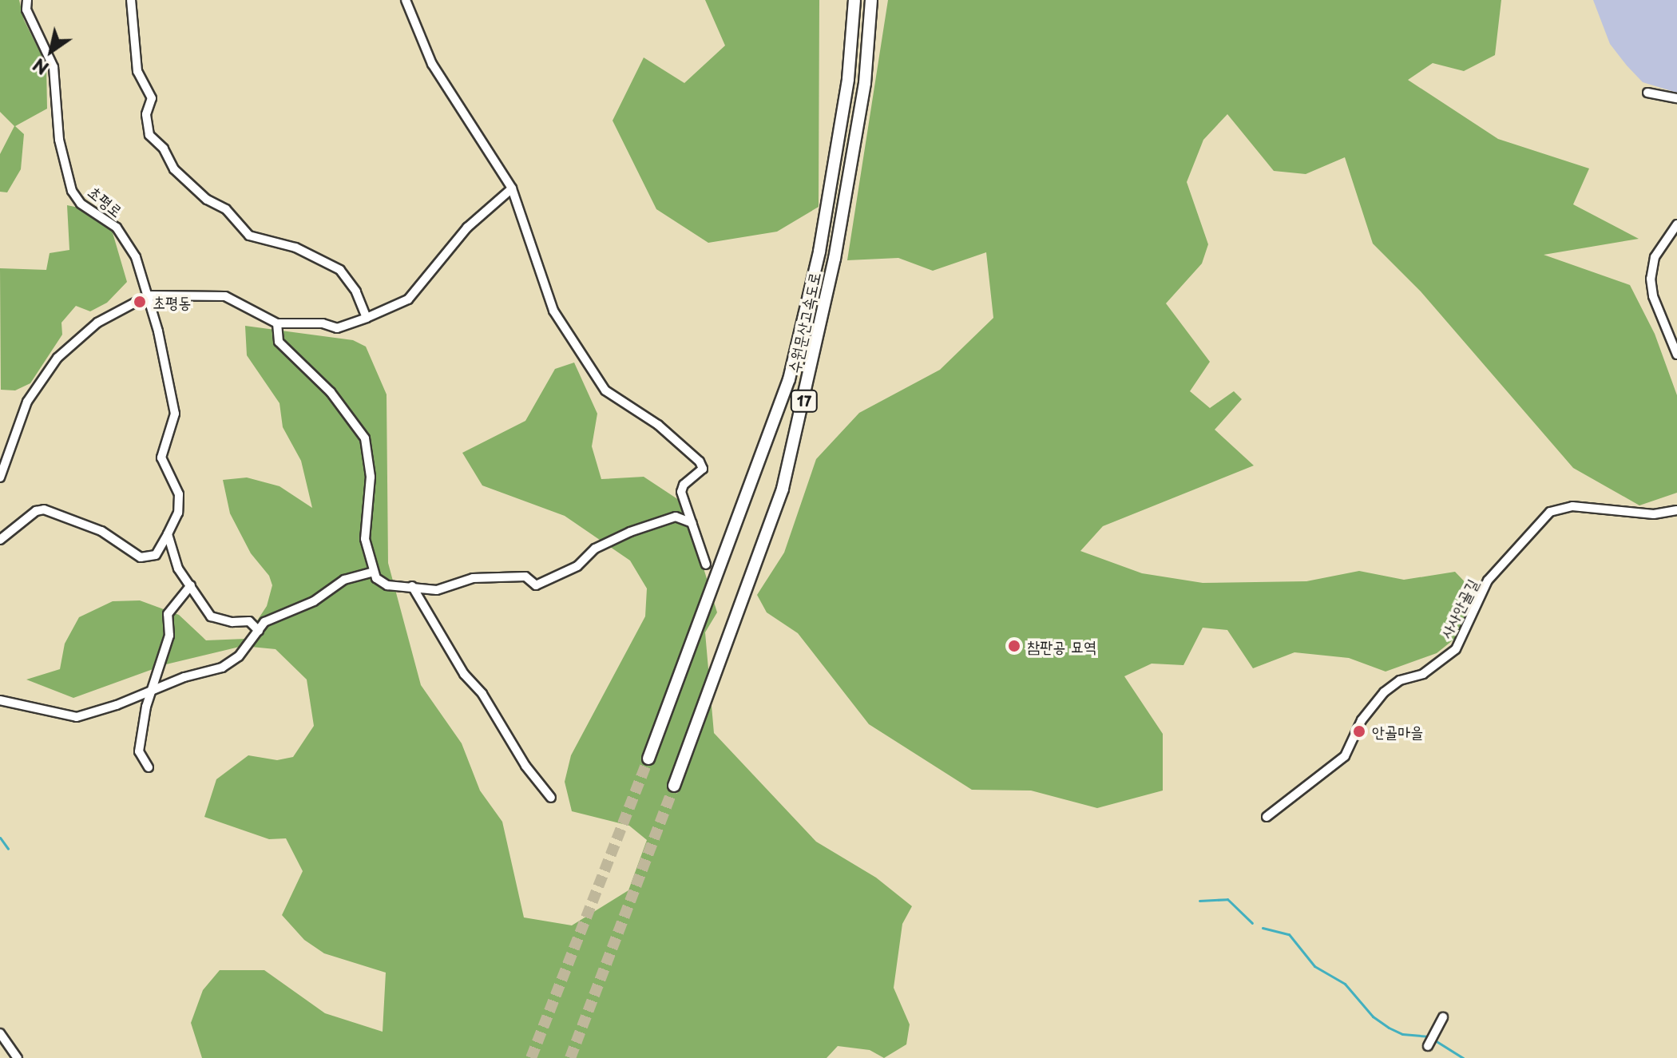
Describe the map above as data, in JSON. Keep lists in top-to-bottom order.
{
  "streets": {
    "highway": ["수원문산고속도로", "17"],
    "street": ["초평로", "사사안골길"]
  },
  "places": ["초평동", "참판공 묘역", "안골마을"],
  "north": "bottom left"
}
